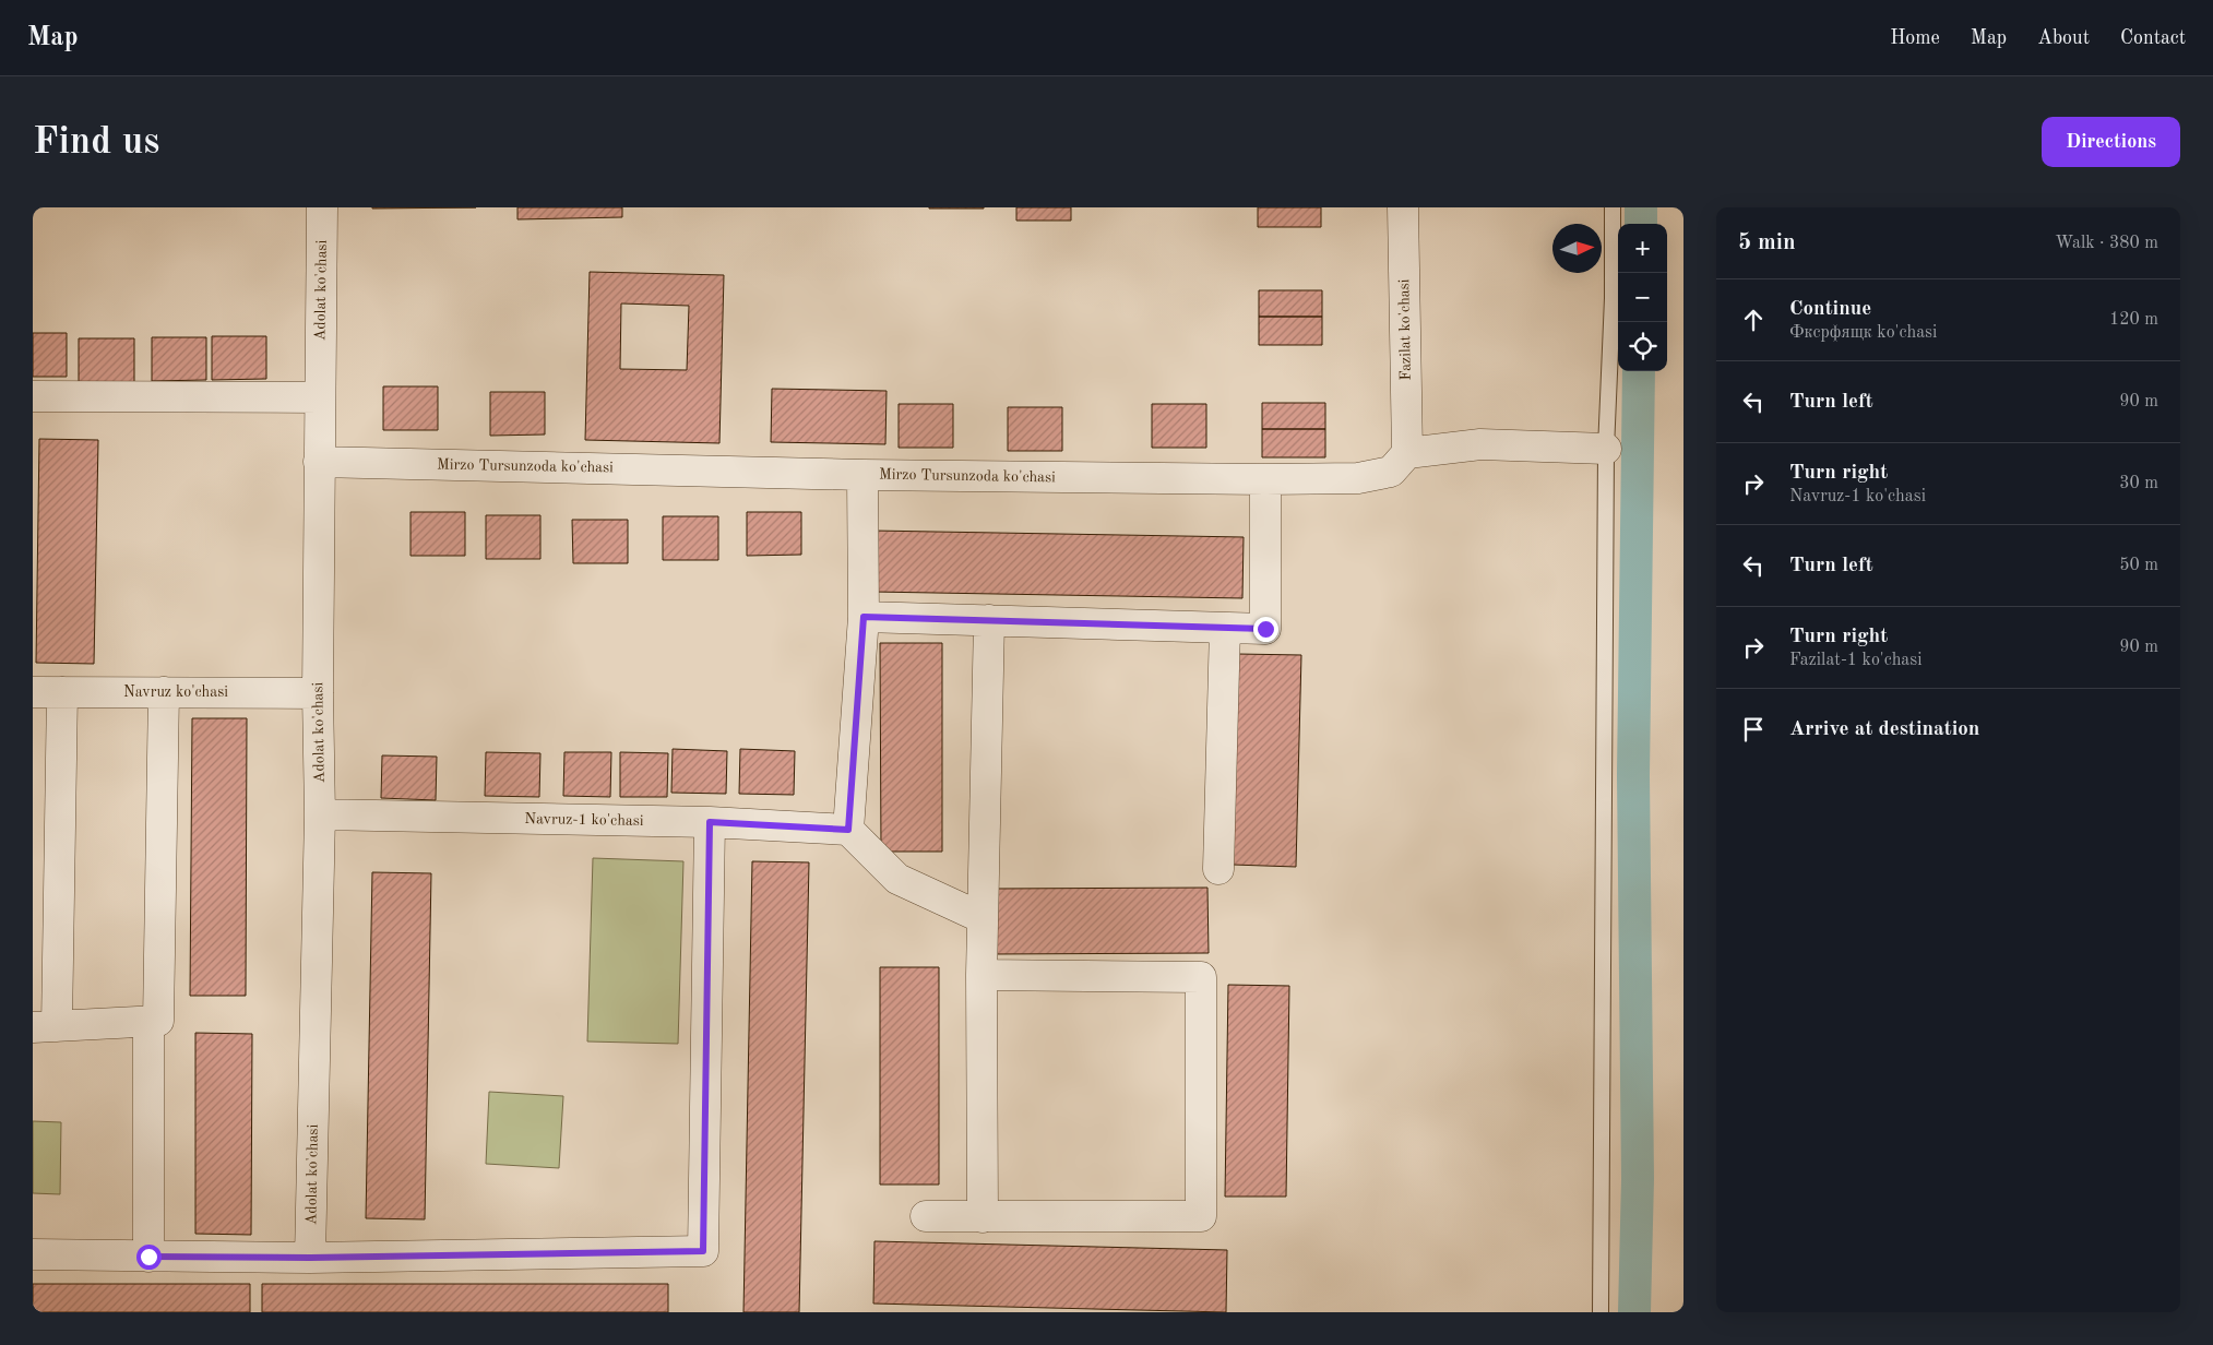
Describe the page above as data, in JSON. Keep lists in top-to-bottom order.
{
  "streets": {
    "street": [
      "Adolat ko'chasi",
      "Fazilat ko'chasi",
      "Mirzo Tursunzoda ko'chasi",
      "Navruz ko'chasi",
      "Navruz-1 ko'chasi"
    ]
  },
  "crossings": [
    ["Adolat ko'chasi", "Mirzo Tursunzoda ko'chasi"],
    ["Adolat ko'chasi", "Navruz ko'chasi"],
    ["Adolat ko'chasi", "Navruz-1 ko'chasi"],
    ["Fazilat ko'chasi", "Mirzo Tursunzoda ko'chasi"]
  ],
  "north": "right",
  "page": {
    "header": "Map",
    "nav": [
      "Home",
      "Map",
      "About",
      "Contact"
    ],
    "buttons": "Directions",
    "title": "Find us",
    "heading": ["5 min", "Walk · 380 m"],
    "map_buttons": ["+", "−"],
    "list": [
      ["Continue", "Фксрфящк ko'chasi", "120 m"],
      ["Turn left", "90 m"],
      ["Turn right", "Navruz-1 ko'chasi", "30 m"],
      ["Turn left", "50 m"],
      ["Turn right", "Fazilat-1 ko'chasi", "90 m"],
      "Arrive at destination"
    ]
  }
}
